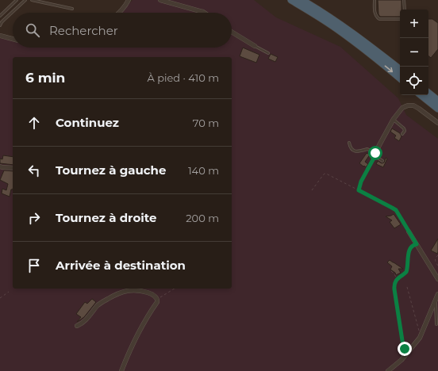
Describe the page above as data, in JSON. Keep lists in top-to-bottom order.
{
  "page": {
    "map_buttons": ["+", "−"],
    "search": "Rechercher",
    "heading": ["6 min", "À pied · 410 m"],
    "list": [
      ["Continuez", "70 m"],
      ["Tournez à gauche", "140 m"],
      ["Tournez à droite", "200 m"],
      "Arrivée à destination"
    ]
  }
}
